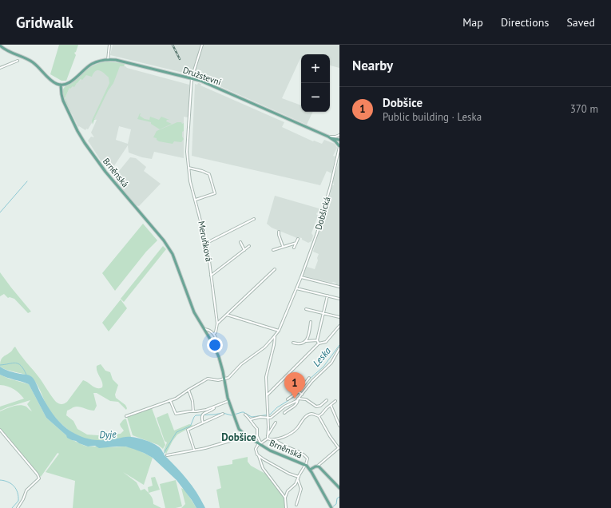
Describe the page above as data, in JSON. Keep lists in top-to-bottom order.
{
  "streets": {
    "main road": ["Družstevní", "Brněnská"],
    "street": ["Dobšická", "Meruňková"]
  },
  "crossings": [
    ["Družstevní", "Brněnská"],
    ["Družstevní", "Dobšická"],
    ["Družstevní", "Meruňková"],
    ["Brněnská", "Dobšická"]
  ],
  "districts": ["Dobšice"],
  "water": ["Leska", "Dyje"],
  "page": {
    "header": "Gridwalk",
    "nav": ["Map", "Directions", "Saved"],
    "heading": "Nearby",
    "map_buttons": ["+", "−"],
    "list": [
      {
        "mark": "1",
        "name": "Dobšice",
        "note": "Public building · Leska",
        "value": "370 m"
      }
    ],
    "pins": "1"
  }
}
